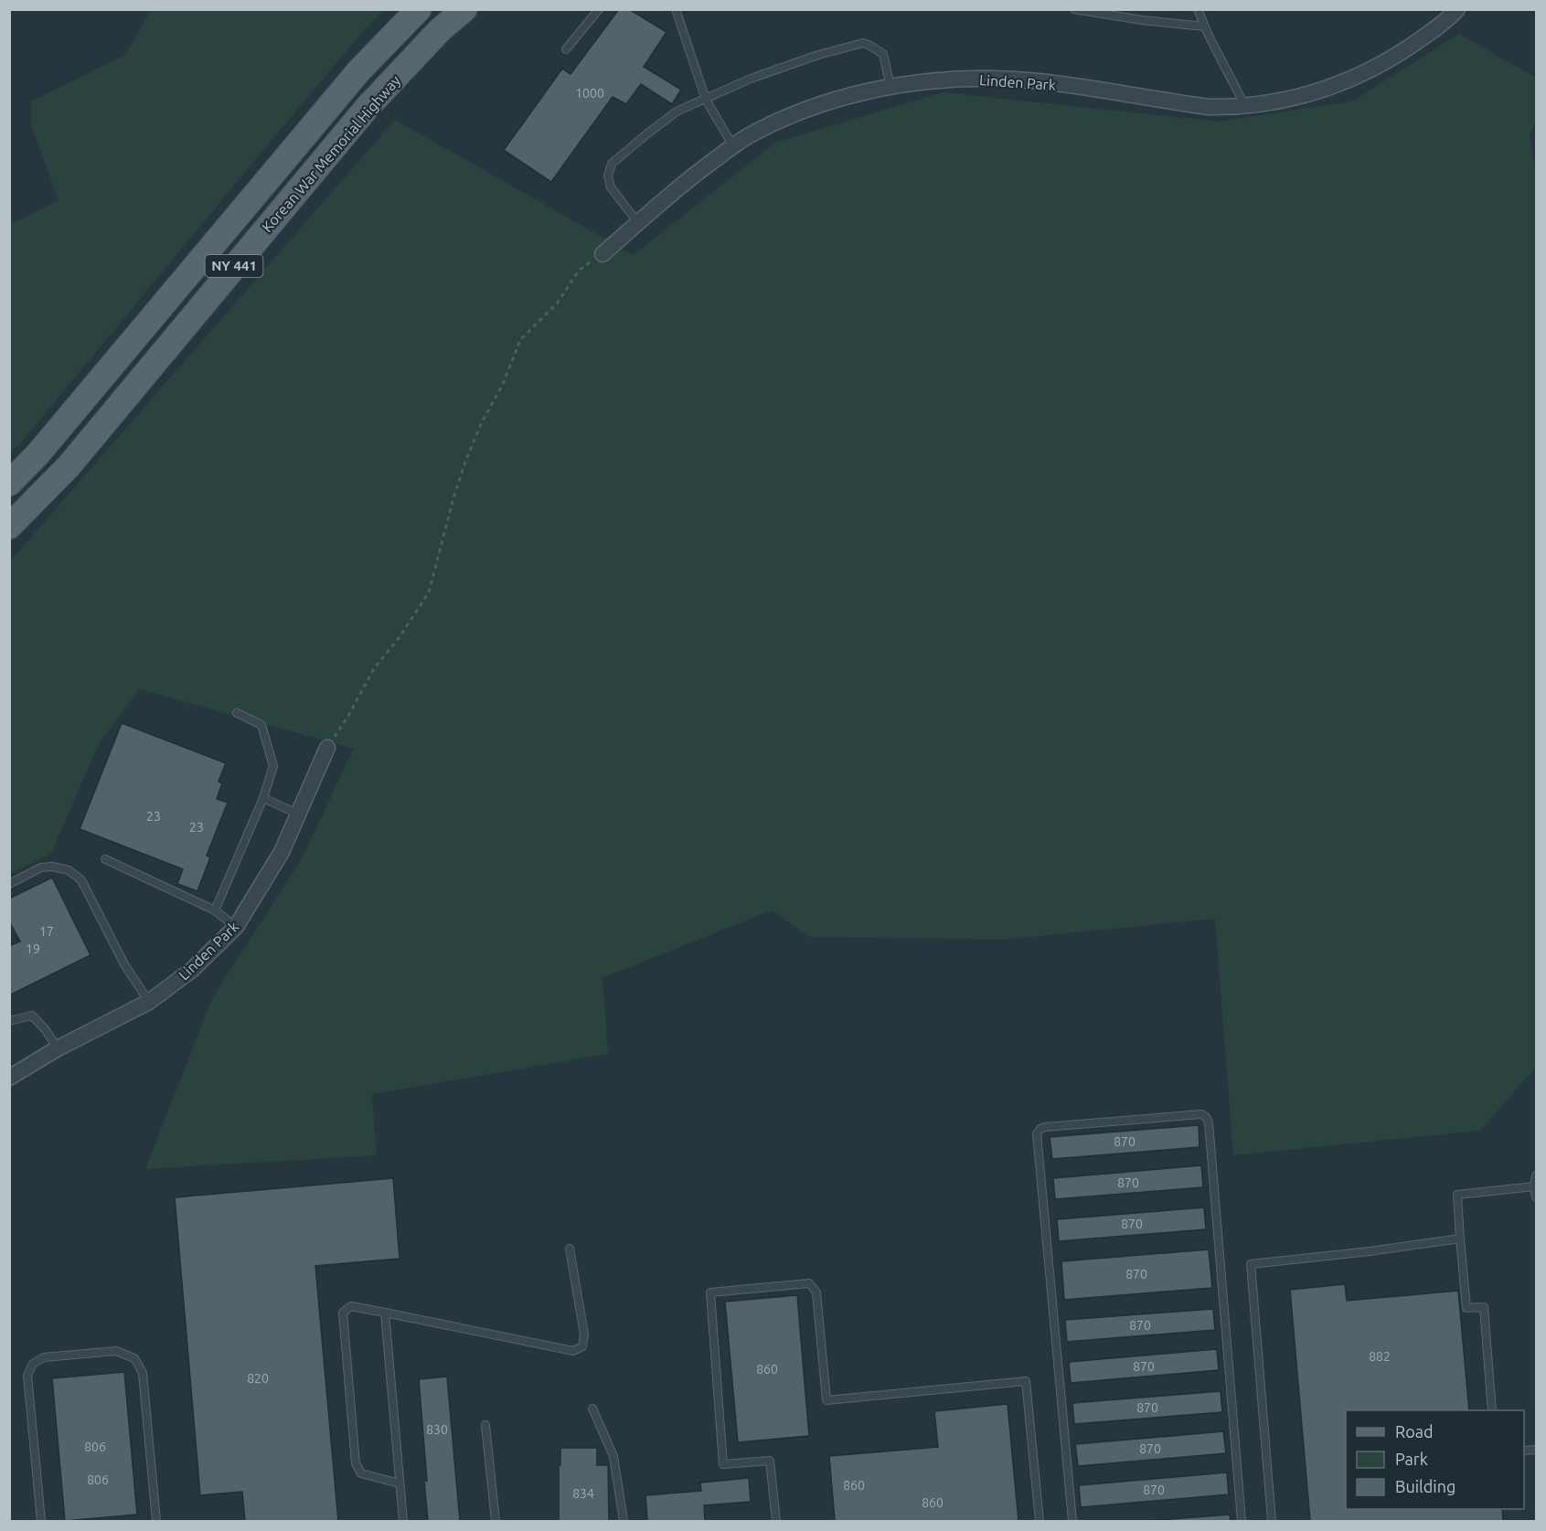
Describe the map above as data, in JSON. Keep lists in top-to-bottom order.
{
  "streets": {
    "main road": ["Korean War Memorial Highway", "NY 441"],
    "street": ["Linden Park"]
  },
  "house_numbers": [
    "1000",
    "23",
    "23",
    "17",
    "19",
    "870",
    "870",
    "870",
    "870",
    "870",
    "882",
    "870",
    "860",
    "820",
    "870",
    "830",
    "806",
    "870",
    "806",
    "860",
    "870",
    "834",
    "860"
  ],
  "legend": ["Road", "Park", "Building"]
}
